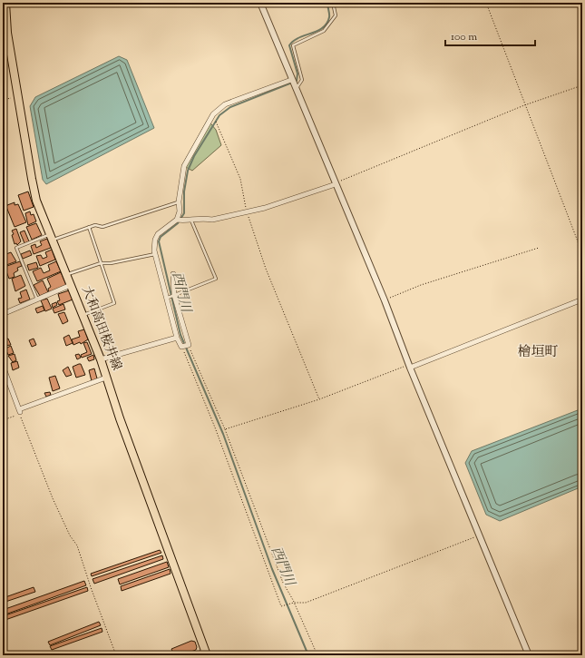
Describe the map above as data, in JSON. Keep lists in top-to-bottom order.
{
  "streets": {
    "main road": ["大和高田桜井線"]
  },
  "districts": ["檜垣町"],
  "water": ["西門川"],
  "scale_bar": "100 m"
}
